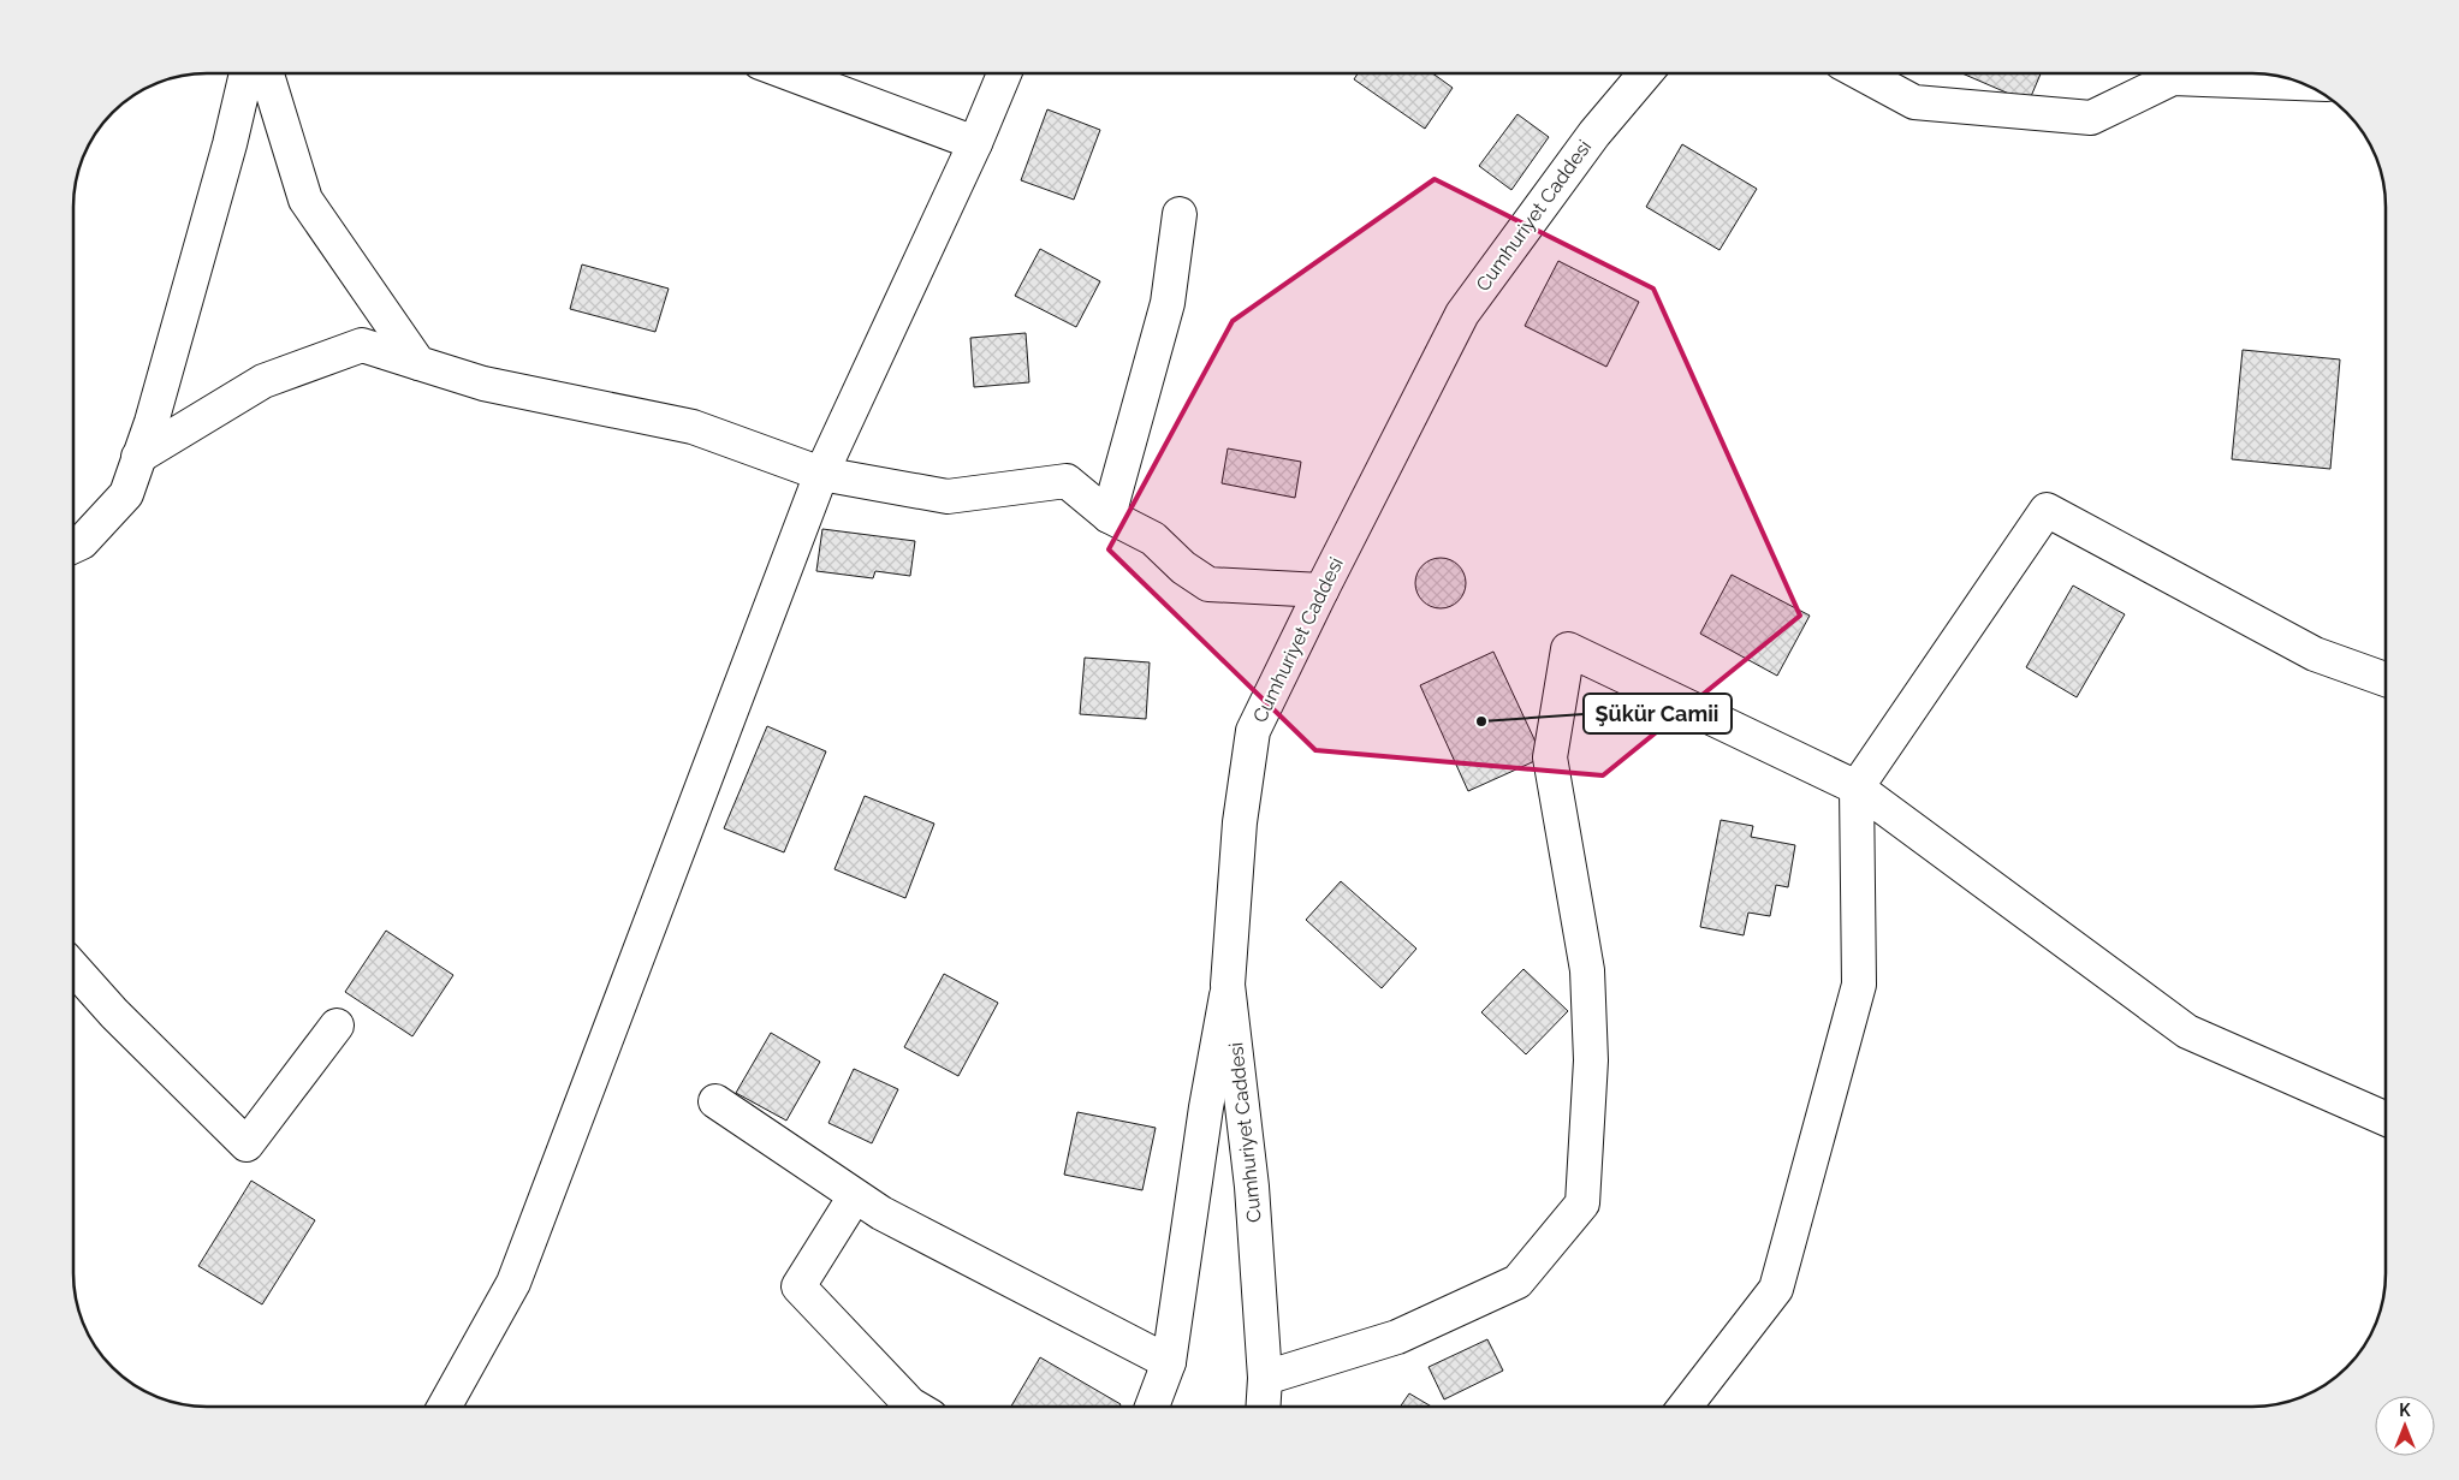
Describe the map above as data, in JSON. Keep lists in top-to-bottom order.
{
  "streets": {
    "street": ["Cumhuriyet Caddesi"]
  },
  "places": ["Şükür Camii"],
  "north": "top"
}
